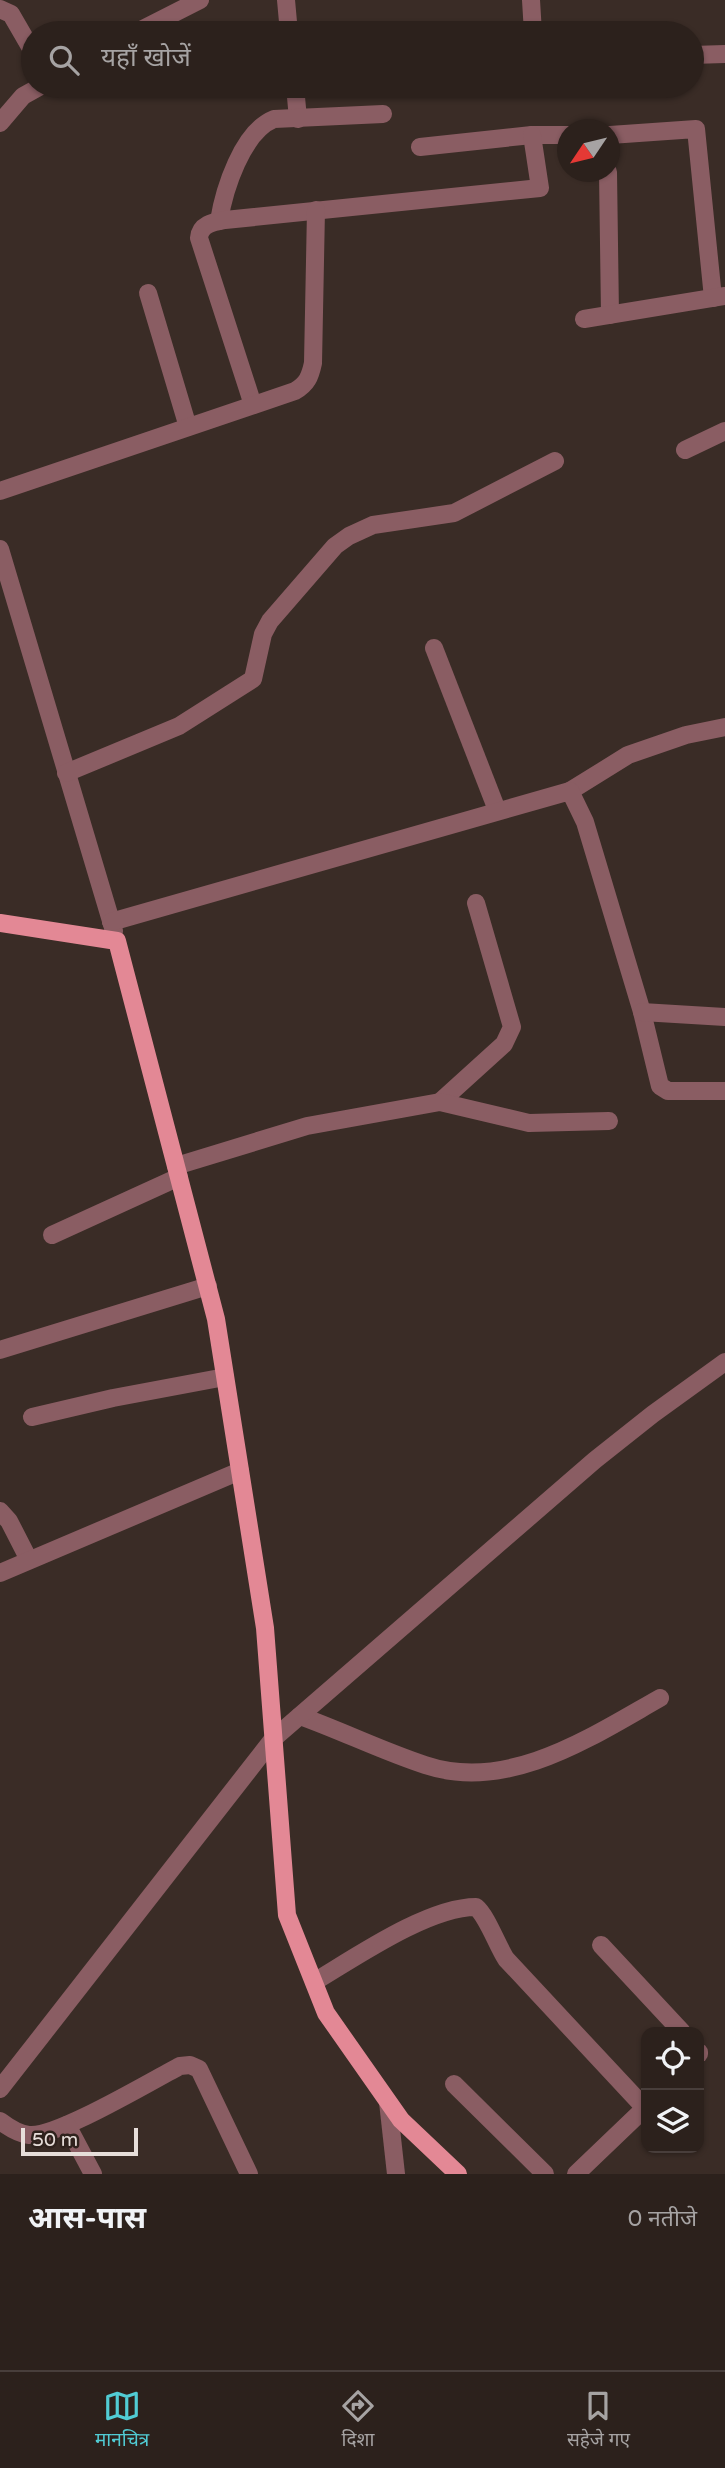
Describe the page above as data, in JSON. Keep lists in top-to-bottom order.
{
  "scale_bar": "50 m",
  "north": "bottom left",
  "page": {
    "search": "यहाँ खोजें",
    "scale": "50 m",
    "heading": ["आस-पास", "0 नतीजे"],
    "nav": ["मानचित्र", "दिशा", "सहेजे गए"]
  }
}
